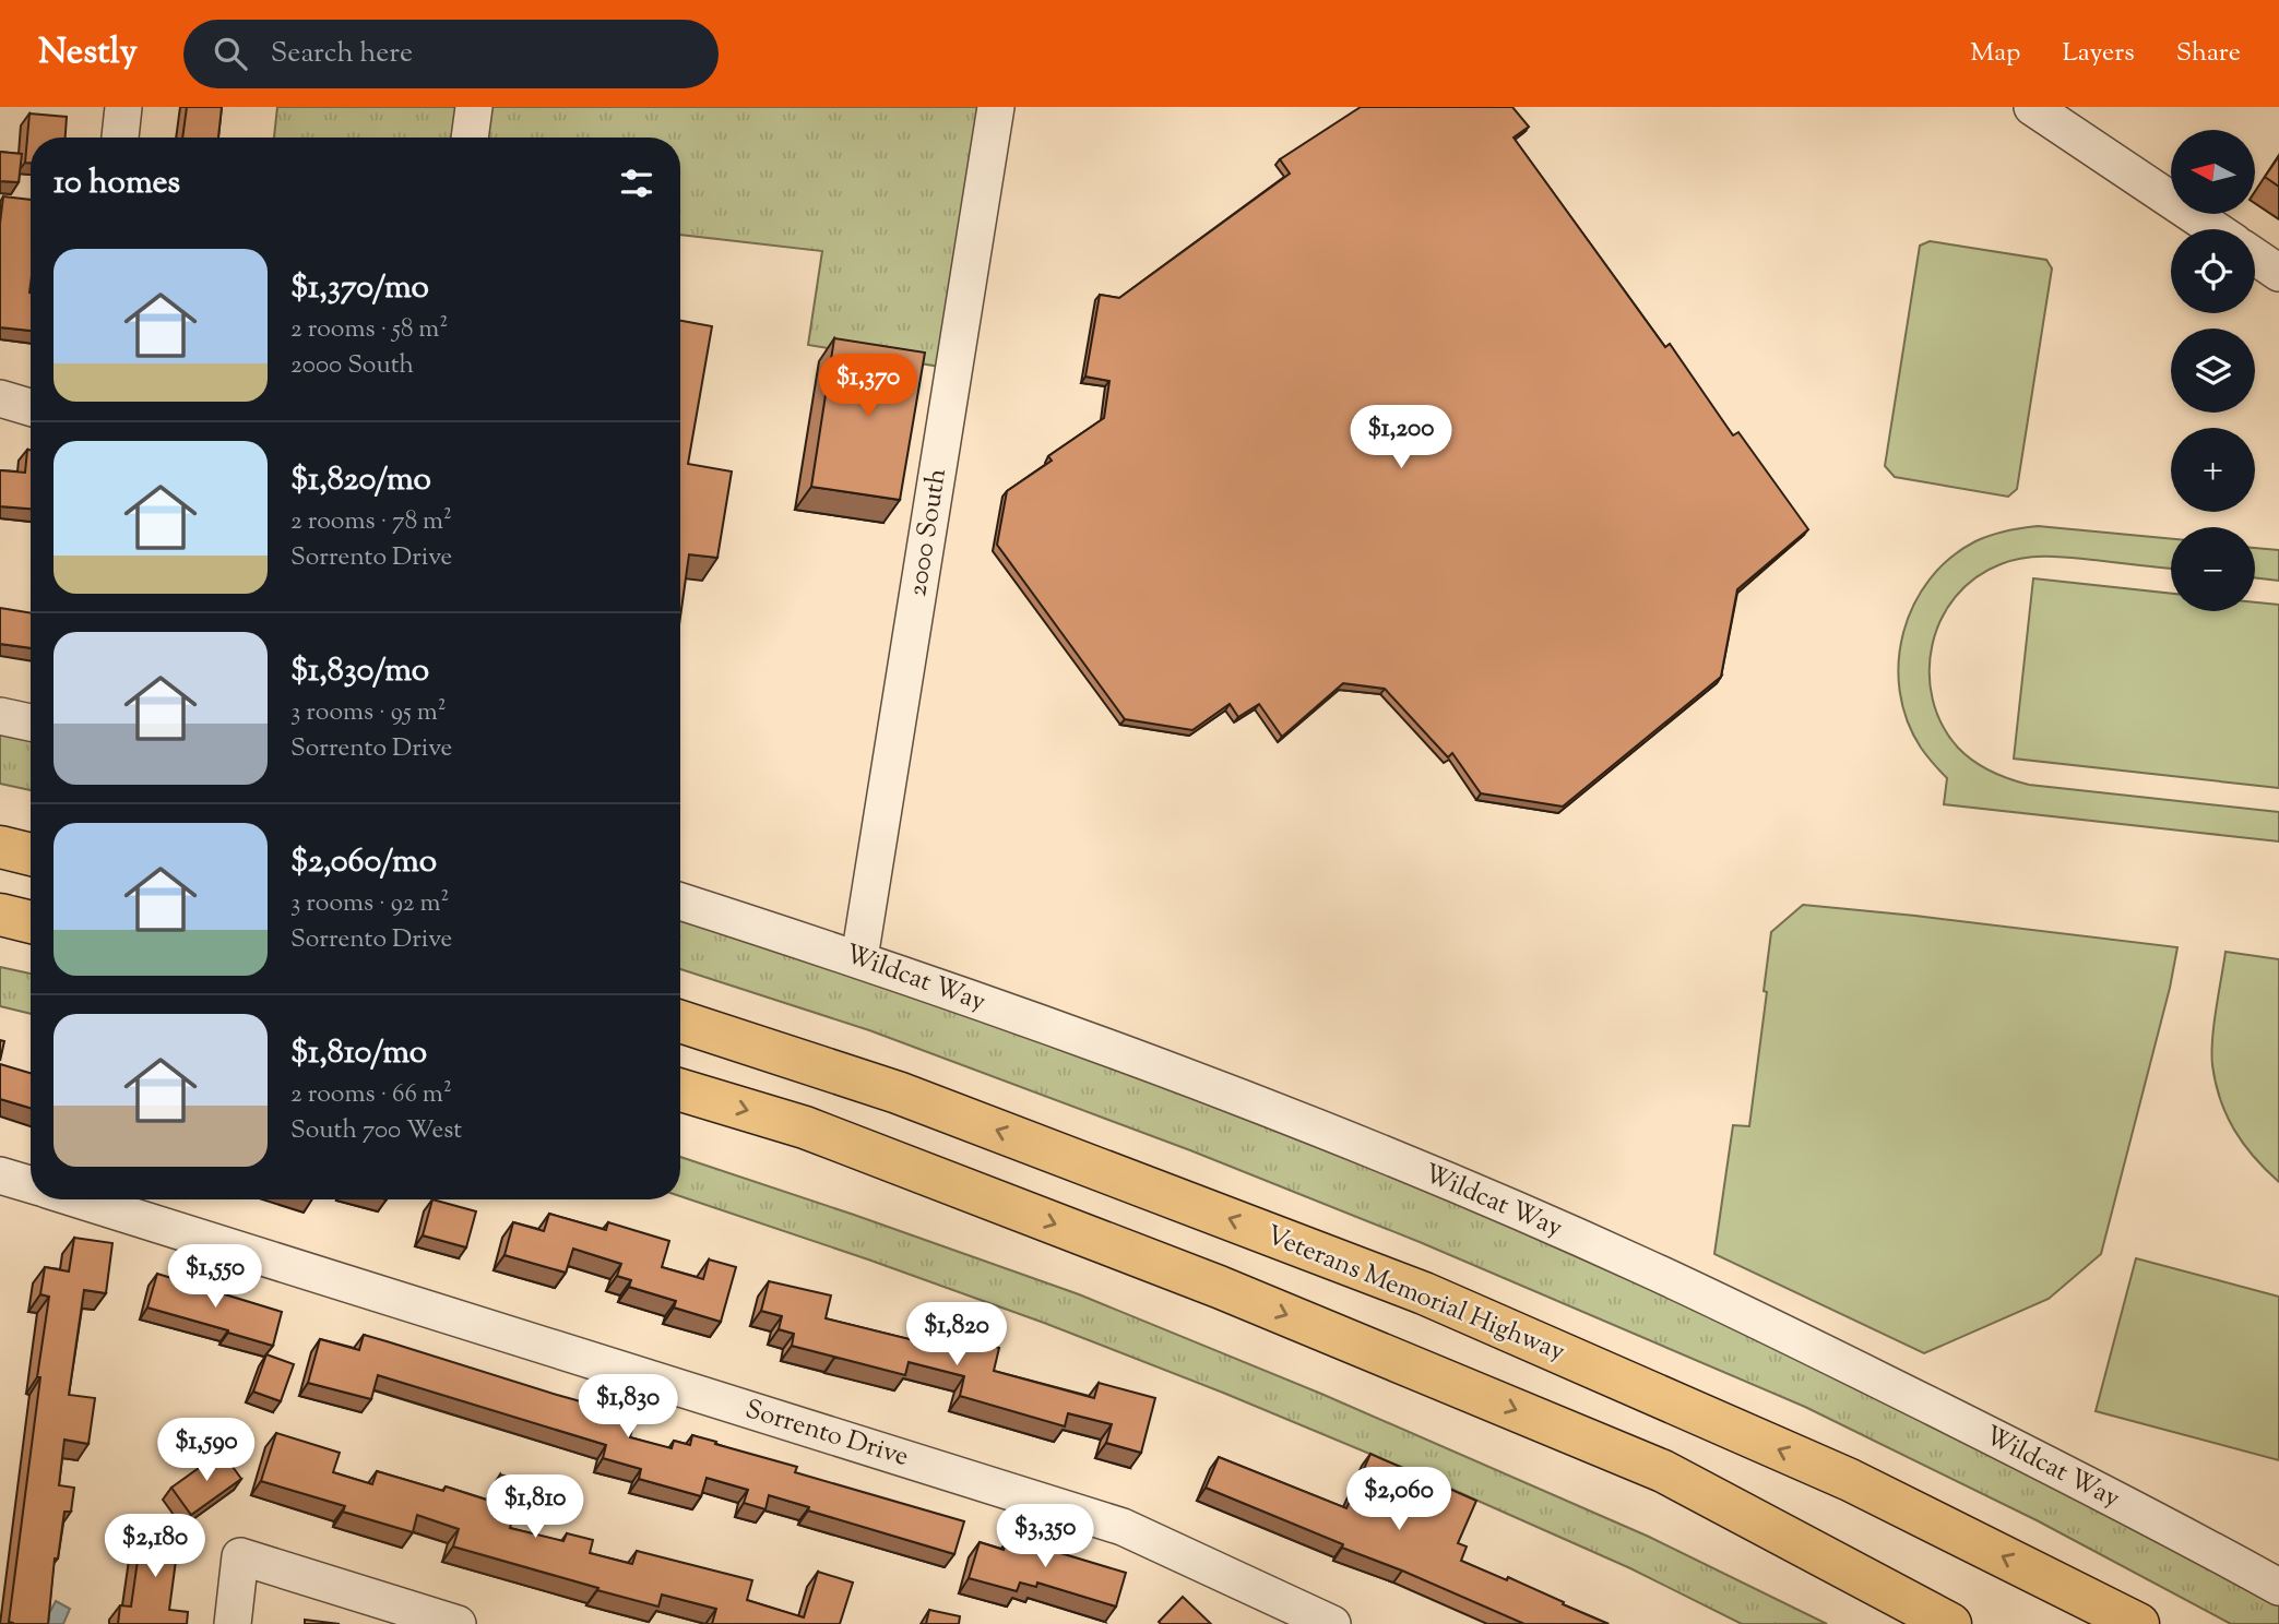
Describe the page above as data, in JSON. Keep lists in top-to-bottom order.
{
  "streets": {
    "highway": ["Veterans Memorial Highway"],
    "street": ["2000 South", "Wildcat Way", "Sorrento Drive"]
  },
  "crossings": [
    ["2000 South", "Wildcat Way"]
  ],
  "north": "left",
  "page": {
    "header": "Nestly",
    "search": "Search here",
    "nav": ["Map", "Layers", "Share"],
    "map_buttons": ["+", "−"],
    "heading": "10 homes",
    "list": [
      {
        "name": "$1,370/mo",
        "note": "2 rooms · 58 m² · 2000 South"
      },
      {
        "name": "$1,820/mo",
        "note": "2 rooms · 78 m² · Sorrento Drive"
      },
      {
        "name": "$1,830/mo",
        "note": "3 rooms · 95 m² · Sorrento Drive"
      },
      {
        "name": "$2,060/mo",
        "note": "3 rooms · 92 m² · Sorrento Drive"
      },
      {
        "name": "$1,810/mo",
        "note": "2 rooms · 66 m² · South 700 West"
      }
    ],
    "price": [
      "$1,370",
      "$1,200",
      "$1,550",
      "$1,820",
      "$1,830",
      "$1,590",
      "$2,060",
      "$1,810",
      "$3,350",
      "$2,180"
    ]
  }
}
